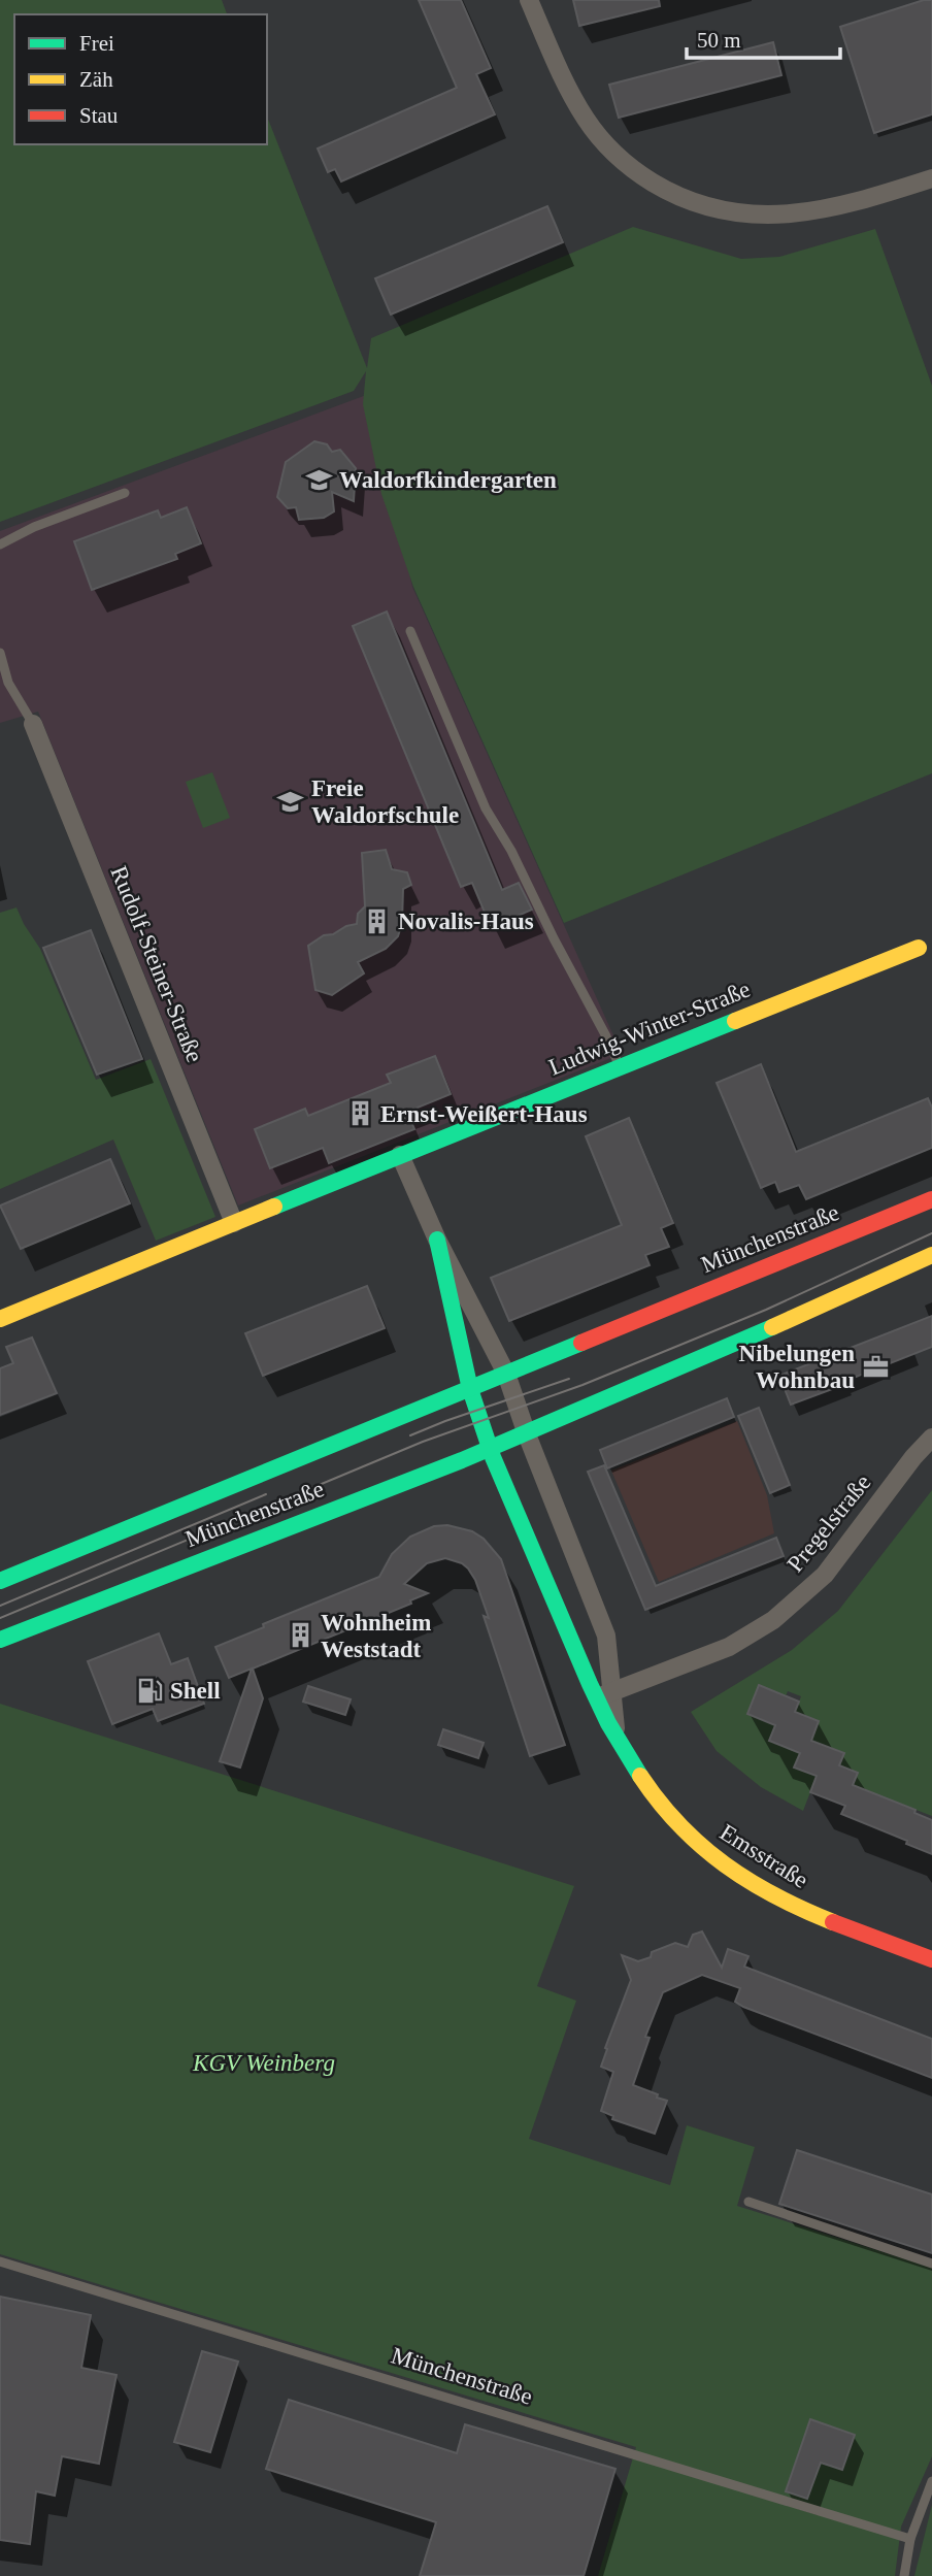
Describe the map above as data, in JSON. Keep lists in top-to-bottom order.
{
  "streets": {
    "main road": ["Ludwig-Winter-Straße", "Münchenstraße", "Emsstraße"],
    "street": ["Rudolf-Steiner-Straße", "Pregelstraße"]
  },
  "crossings": [
    ["Rudolf-Steiner-Straße", "Ludwig-Winter-Straße"],
    ["Münchenstraße", "Emsstraße"],
    ["Pregelstraße", "Emsstraße"]
  ],
  "parks": ["KGV Weinberg"],
  "places": {
    "school or university": ["Waldorfkindergarten", "Freie Waldorfschule"],
    "building": ["Novalis-Haus", "Ernst-Weißert-Haus", "Wohnheim Weststadt"],
    "office": ["Nibelungen Wohnbau"],
    "fuel station": ["Shell"]
  },
  "legend": ["Frei", "Zäh", "Stau"],
  "scale_bar": "50 m"
}
